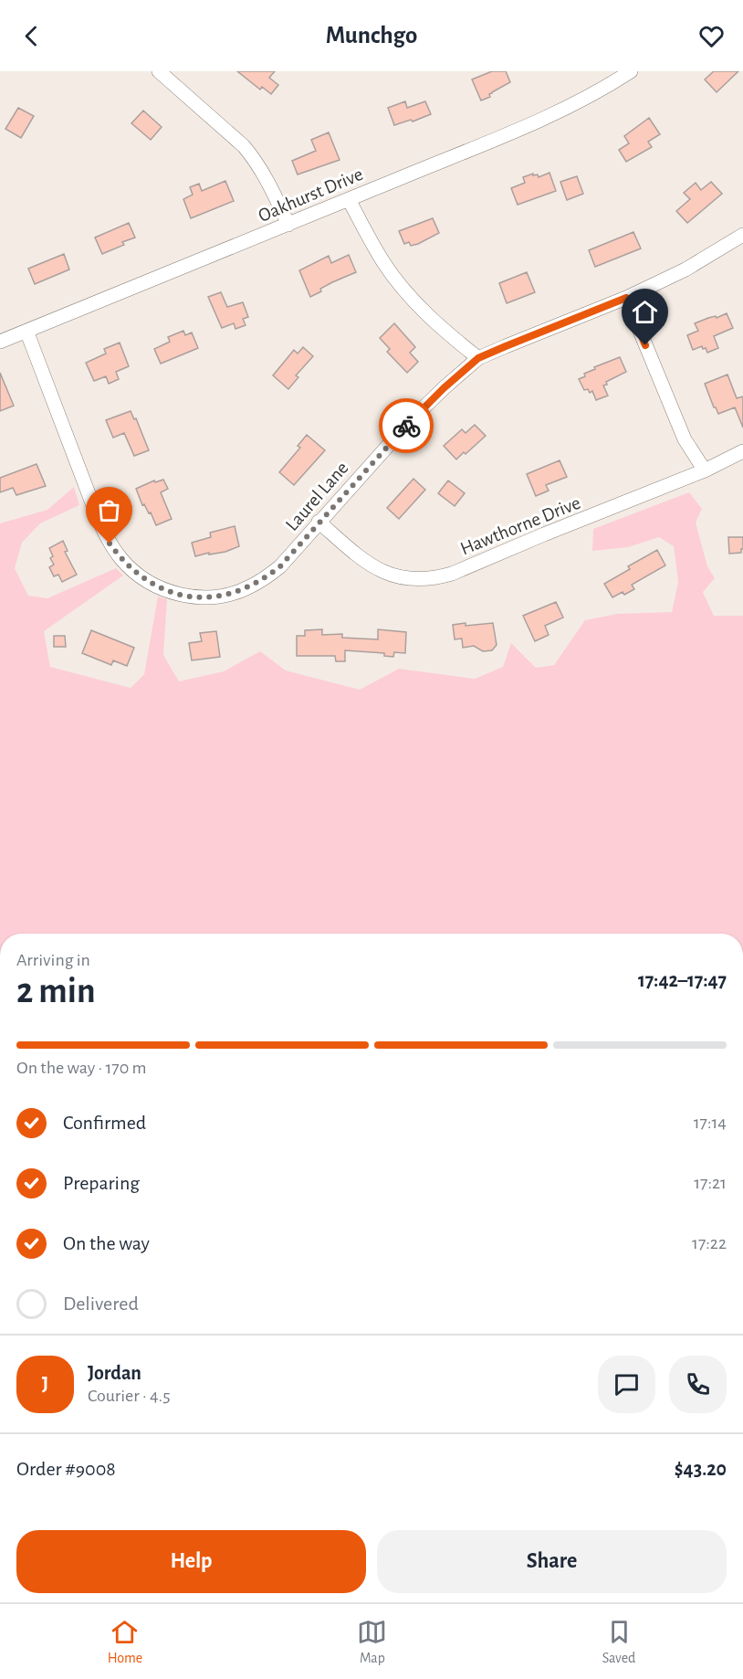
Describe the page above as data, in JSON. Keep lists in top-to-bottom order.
{
  "streets": {
    "street": ["Oakhurst Drive", "Laurel Lane", "Hawthorne Drive"]
  },
  "crossings": [
    ["Oakhurst Drive", "Laurel Lane"],
    ["Laurel Lane", "Hawthorne Drive"]
  ],
  "page": {
    "header": "Munchgo",
    "heading": ["2 min", "Arriving in", "17:42–17:47"],
    "panel": [
      "Jordan",
      "Courier · 4.5",
      "Order #9008",
      "$43.20"
    ],
    "bar": "On the way · 170 m",
    "list": [
      ["Confirmed", "17:14"],
      ["Preparing", "17:21"],
      ["On the way", "17:22"],
      "Delivered"
    ],
    "round": "J",
    "buttons": ["Help", "Share"],
    "tabs": ["Home", "Map", "Saved"]
  }
}
